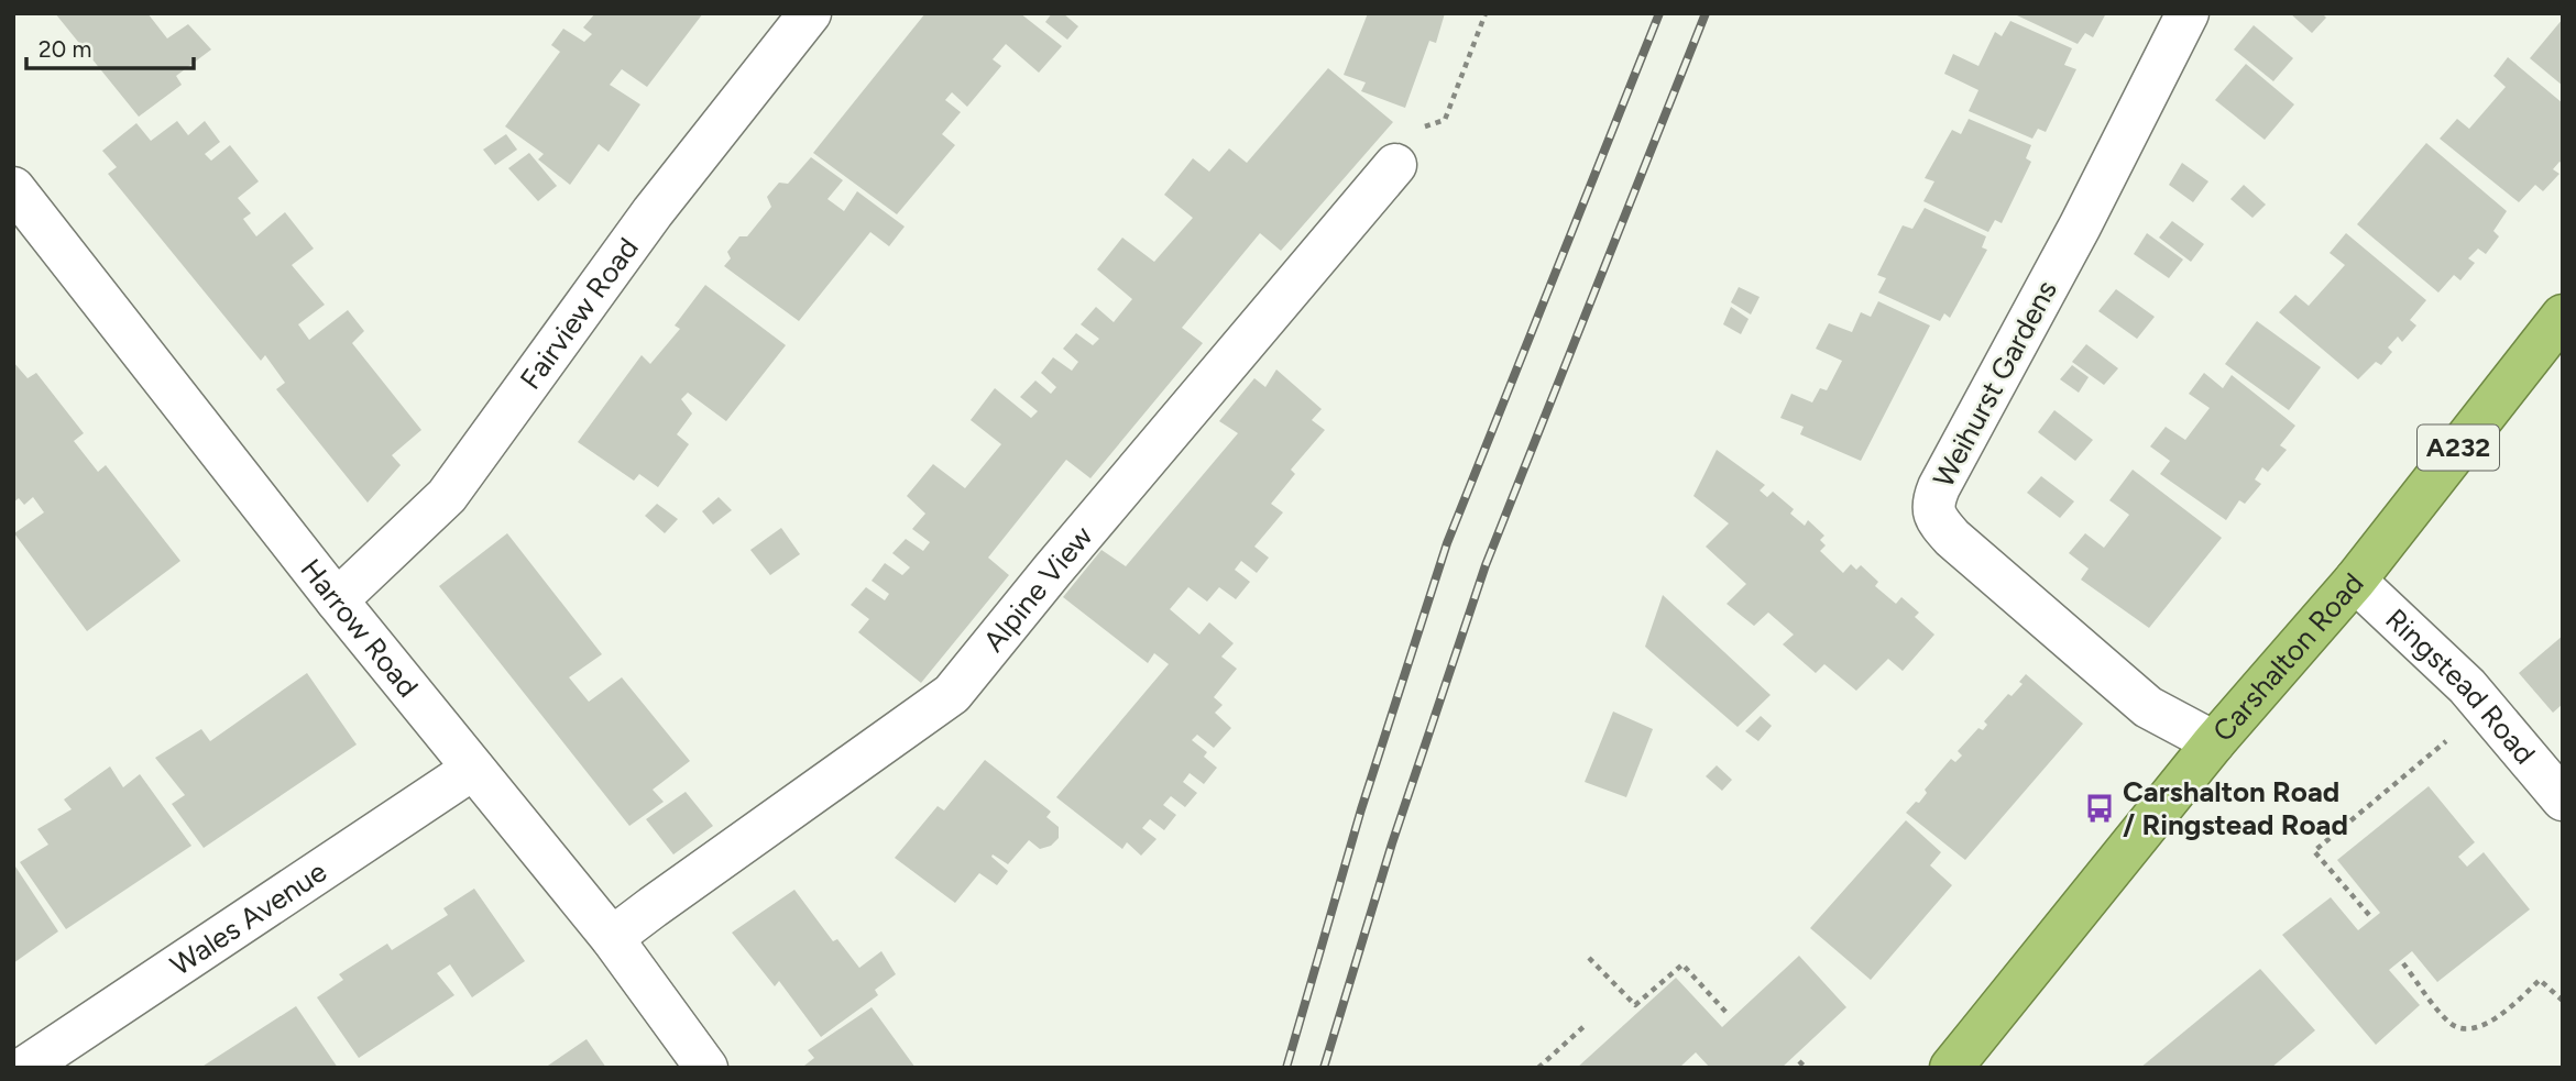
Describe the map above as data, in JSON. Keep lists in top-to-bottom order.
{
  "streets": {
    "highway": ["A232", "Carshalton Road"],
    "street": [
      "Fairview Road",
      "Weihurst Gardens",
      "Alpine View",
      "Harrow Road",
      "Ringstead Road",
      "Wales Avenue"
    ]
  },
  "crossings": [
    ["Fairview Road", "Harrow Road"],
    ["Weihurst Gardens", "Carshalton Road"],
    ["Alpine View", "Harrow Road"],
    ["Harrow Road", "Wales Avenue"],
    ["Carshalton Road", "Ringstead Road"]
  ],
  "places": {
    "bus stop": ["Carshalton Road / Ringstead Road"]
  },
  "scale_bar": "20 m"
}
